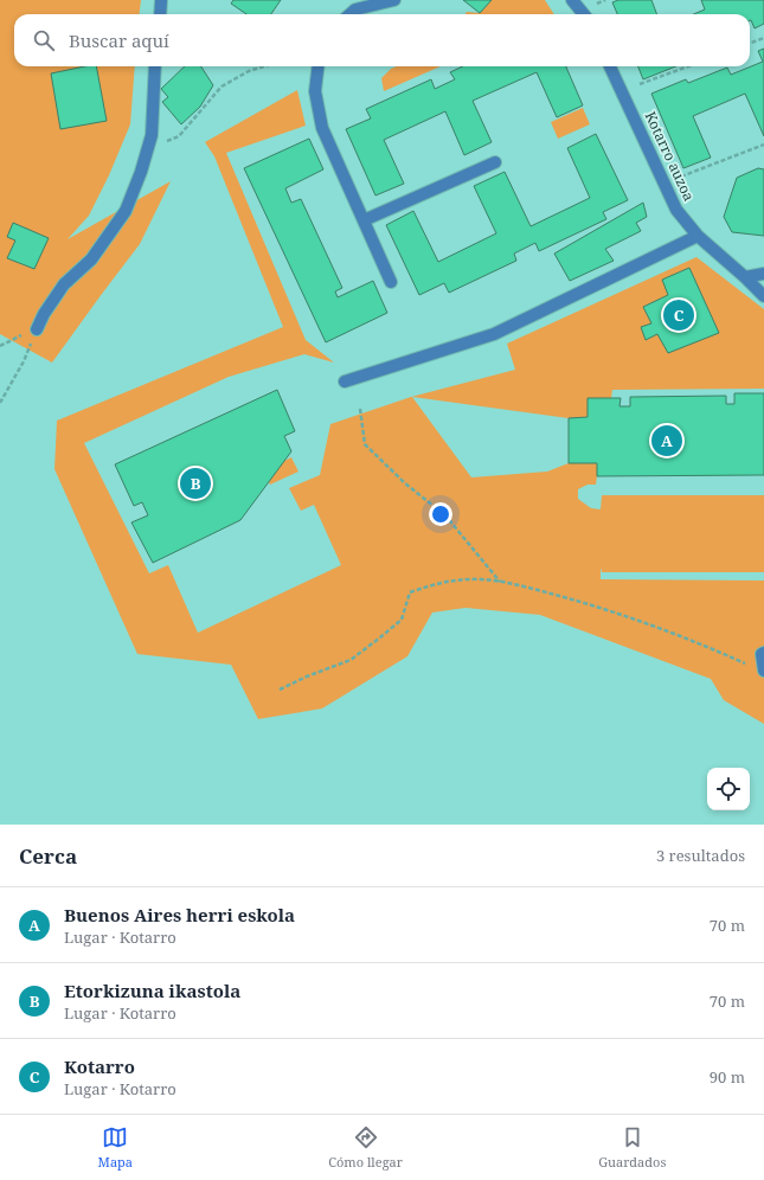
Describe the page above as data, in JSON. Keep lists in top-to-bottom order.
{
  "streets": {
    "street": ["Kotarro auzoa"]
  },
  "page": {
    "search": "Buscar aquí",
    "pins": ["C", "A", "B"],
    "heading": ["Cerca", "3 resultados"],
    "list": [
      {
        "mark": "A",
        "name": "Buenos Aires herri eskola",
        "note": "Lugar · Kotarro",
        "value": "70 m"
      },
      {
        "mark": "B",
        "name": "Etorkizuna ikastola",
        "note": "Lugar · Kotarro",
        "value": "70 m"
      },
      {
        "mark": "C",
        "name": "Kotarro",
        "note": "Lugar · Kotarro",
        "value": "90 m"
      }
    ],
    "nav": ["Mapa", "Cómo llegar", "Guardados"]
  }
}
